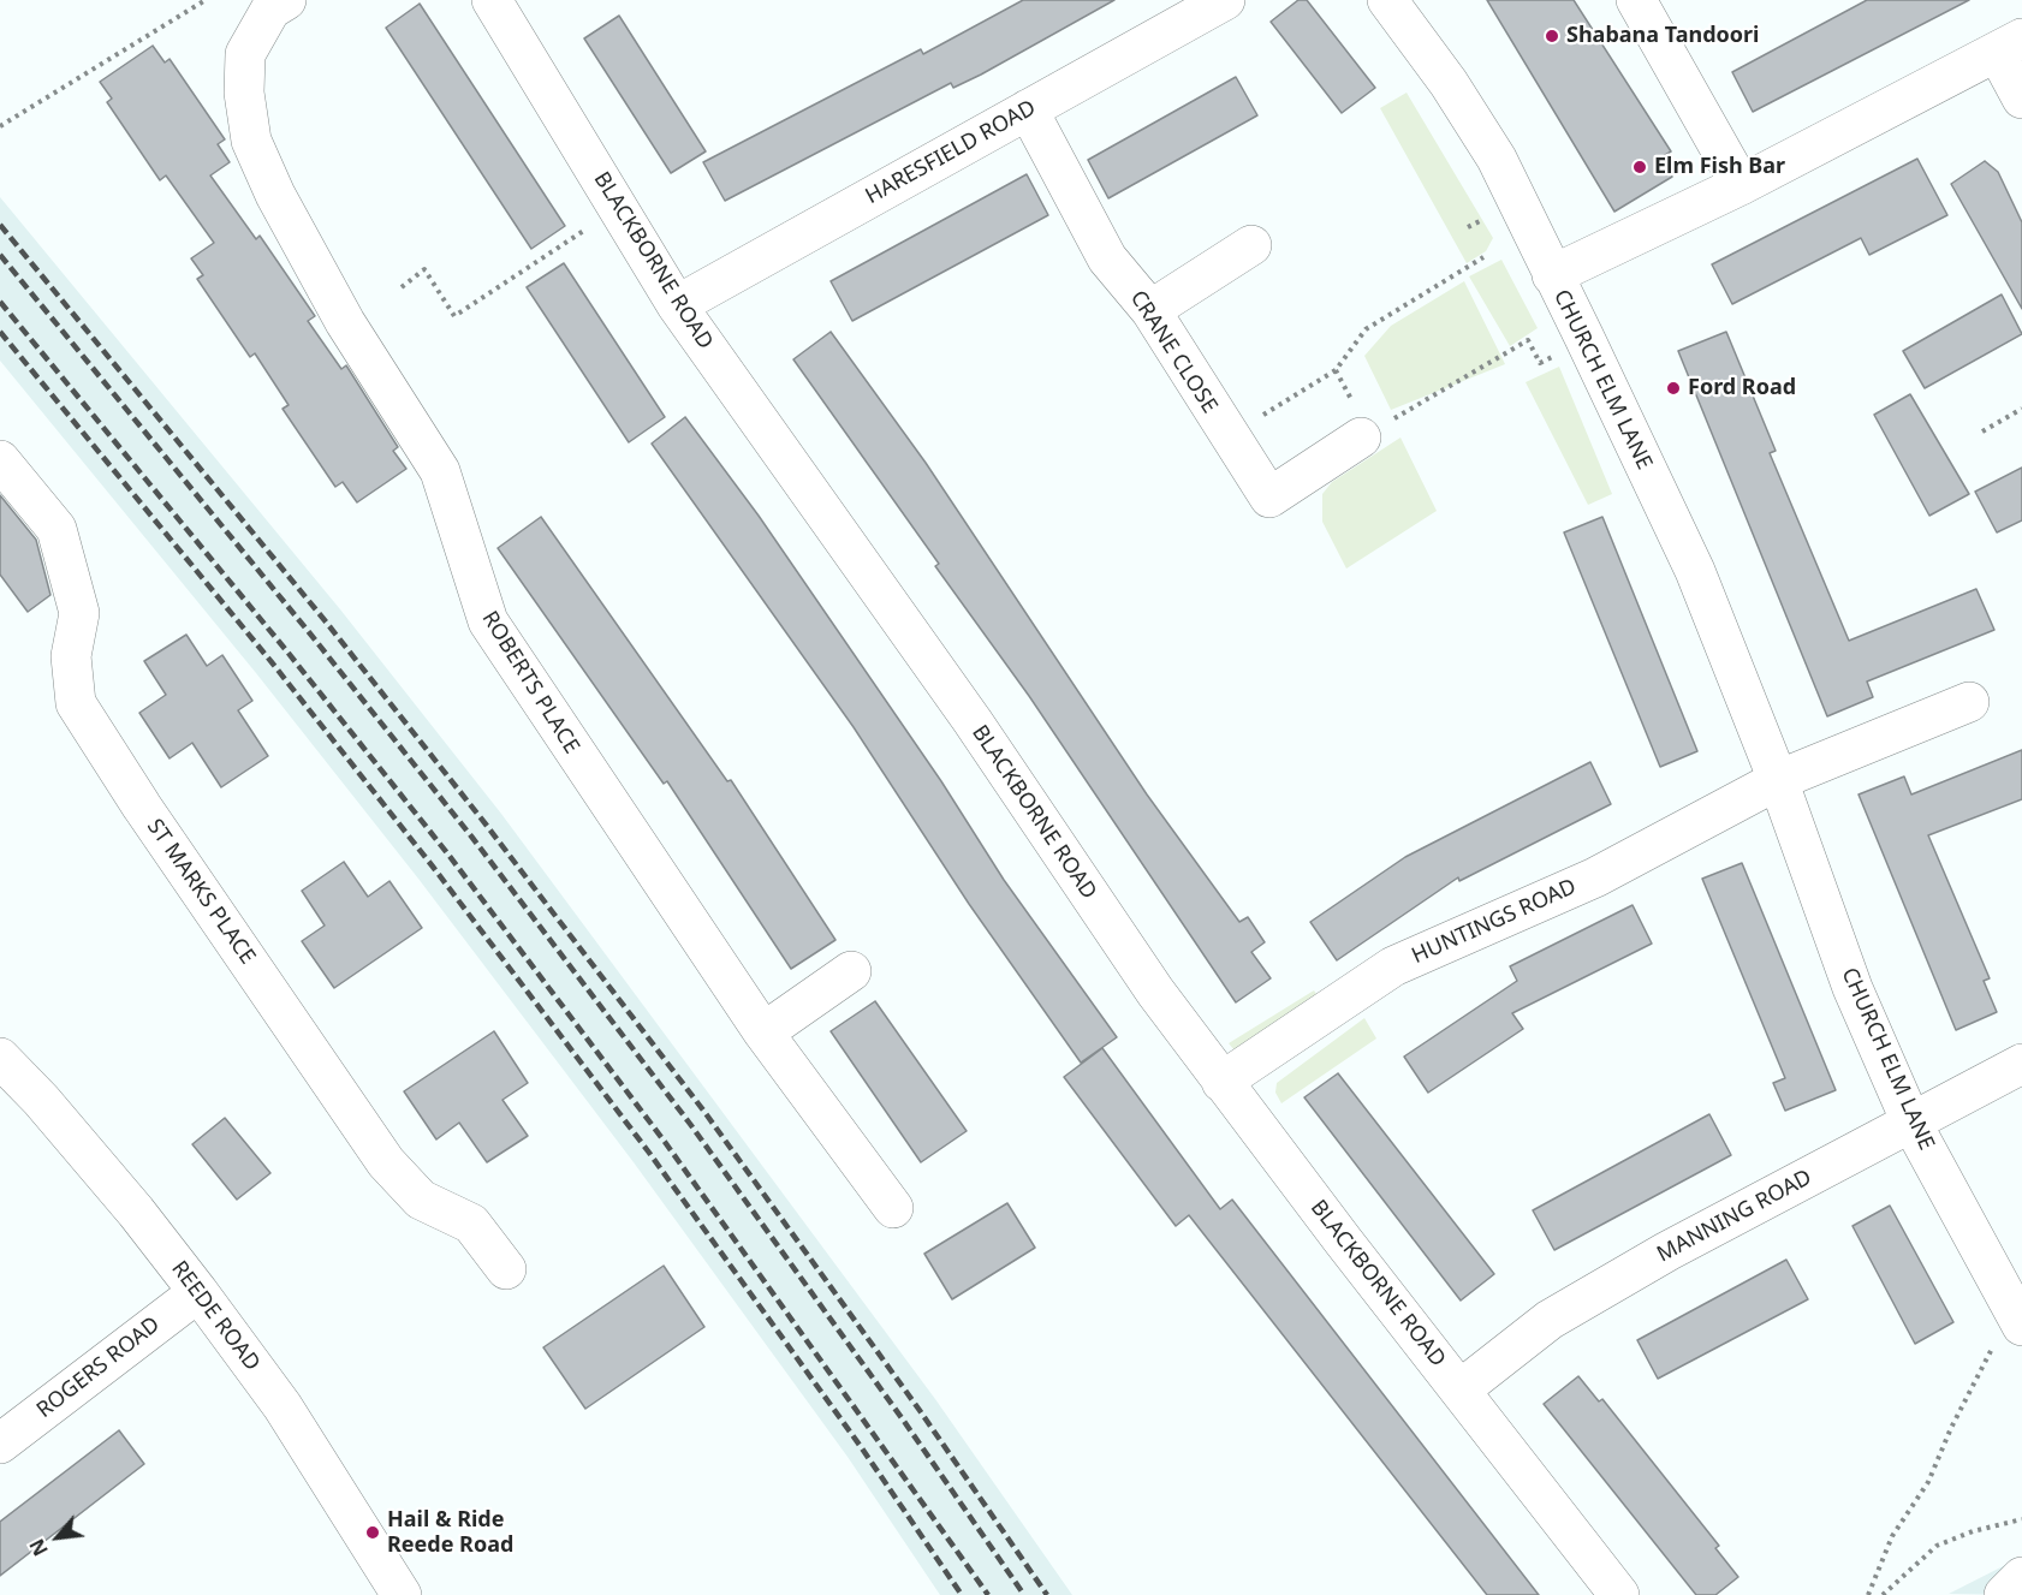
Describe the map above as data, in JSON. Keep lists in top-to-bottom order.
{
  "streets": {
    "street": [
      "HARESFIELD ROAD",
      "BLACKBORNE ROAD",
      "CRANE CLOSE",
      "CHURCH ELM LANE",
      "ROBERTS PLACE",
      "ST MARKS PLACE",
      "HUNTINGS ROAD",
      "MANNING ROAD",
      "REEDE ROAD",
      "ROGERS ROAD"
    ]
  },
  "crossings": [
    ["HARESFIELD ROAD", "BLACKBORNE ROAD"],
    ["HARESFIELD ROAD", "CRANE CLOSE"],
    ["BLACKBORNE ROAD", "HUNTINGS ROAD"],
    ["BLACKBORNE ROAD", "MANNING ROAD"],
    ["CHURCH ELM LANE", "HUNTINGS ROAD"],
    ["CHURCH ELM LANE", "MANNING ROAD"],
    ["REEDE ROAD", "ROGERS ROAD"]
  ],
  "places": [
    "Shabana Tandoori",
    "Elm Fish Bar",
    "Ford Road",
    "Hail & Ride Reede Road"
  ],
  "north": "bottom left"
}
